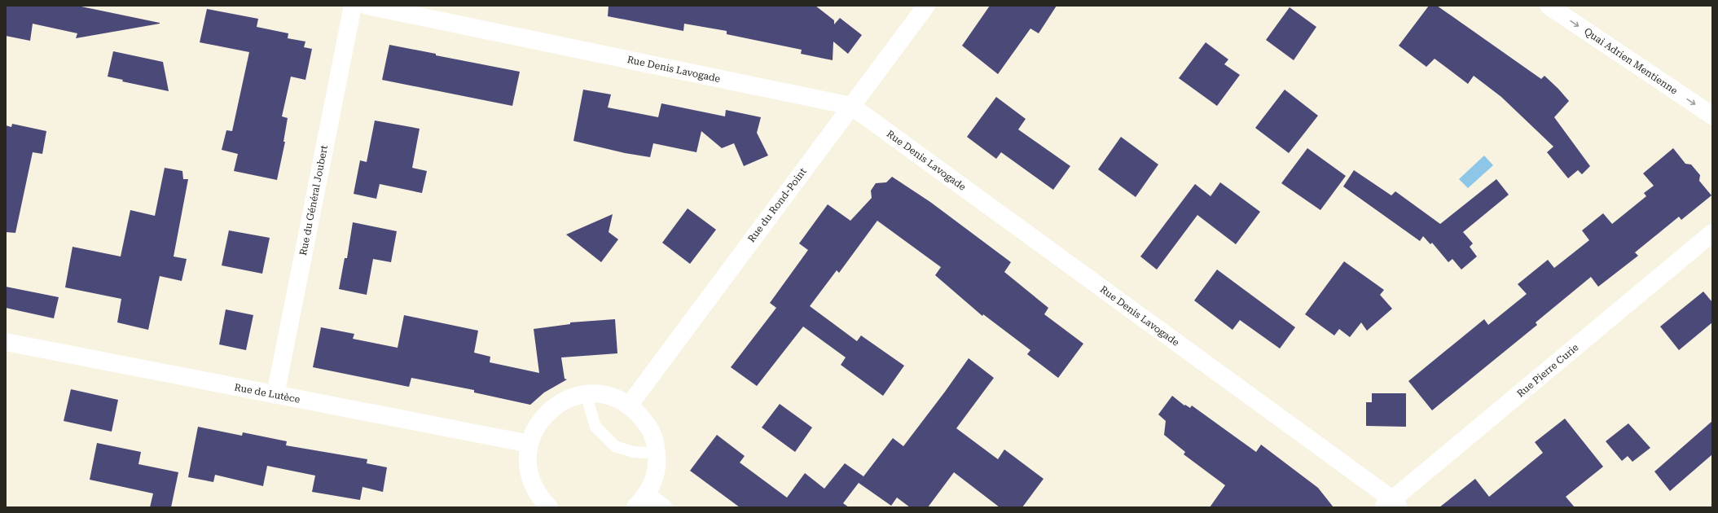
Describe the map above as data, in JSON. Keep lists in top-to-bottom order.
{
  "streets": {
    "street": [
      "Quai Adrien Mentienne",
      "Rue Denis Lavogade",
      "Rue du Général Joubert",
      "Rue du Rond-Point",
      "Rue Pierre Curie",
      "Rue de Lutèce"
    ]
  },
  "crossings": [
    ["Rue Denis Lavogade", "Rue du Rond-Point"],
    ["Rue Denis Lavogade", "Rue Pierre Curie"],
    ["Rue du Général Joubert", "Rue de Lutèce"]
  ],
  "one_way": ["Quai Adrien Mentienne"]
}
